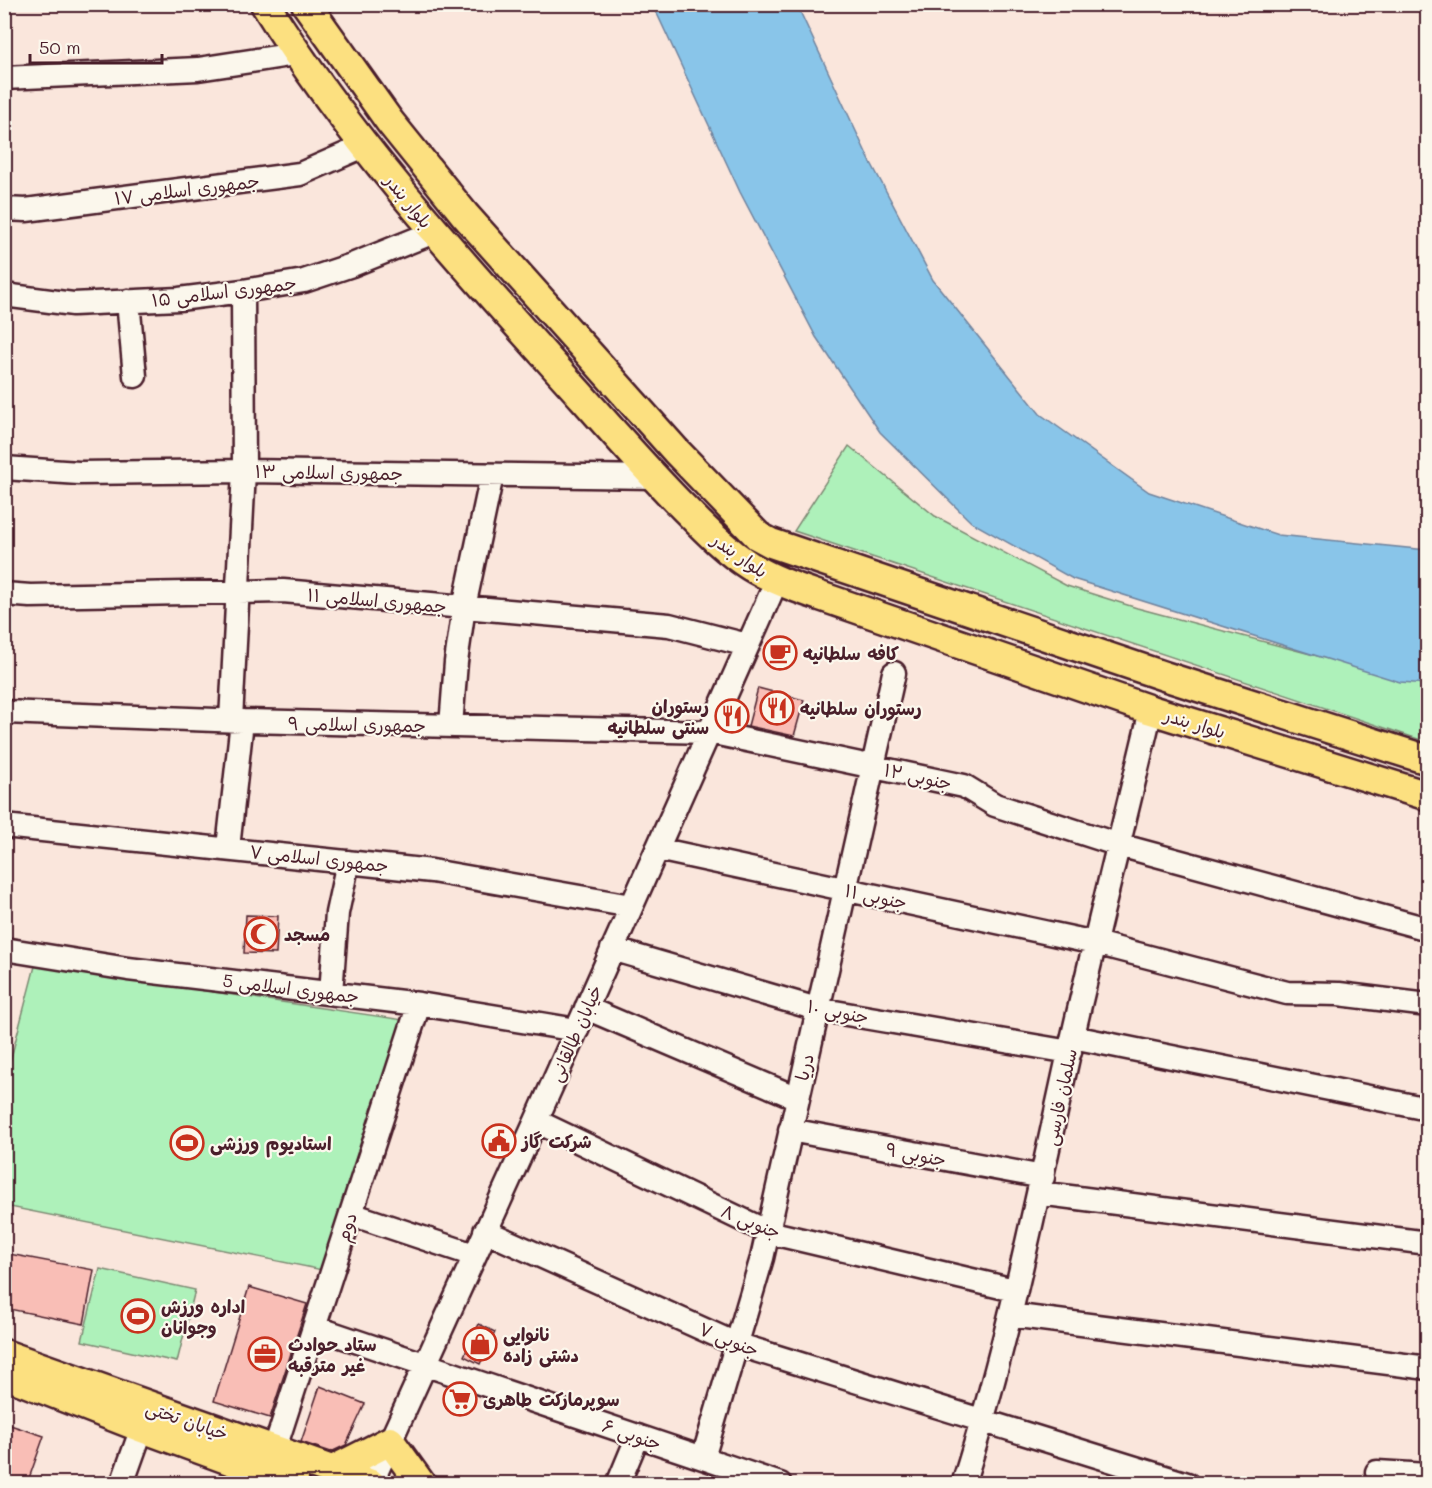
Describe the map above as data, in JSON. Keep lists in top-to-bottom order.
{
  "streets": {
    "main road": ["بلوار بندر", "خیابان تختی"],
    "street": [
      "جمهوری اسلامی ۱۷",
      "جمهوری اسلامی ۱۵",
      "جمهوری اسلامی ۱۳",
      "جمهوری اسلامی ۱۱",
      "جمهوری اسلامی ۹",
      "۱۲ جنوبی",
      "جمهوری اسلامی ۷",
      "۱۱ جنوبی",
      "جمهوری اسلامی 5",
      "۱۰ جنوبی",
      "خیابان طالقانی",
      "دریا",
      "سلمان فارسی",
      "۹ جنوبی",
      "۸ جنوبی",
      "دوم",
      "۷ جنوبی",
      "۶ جنوبی"
    ]
  },
  "crossings": [
    ["جمهوری اسلامی ۱۷", "بلوار بندر"],
    ["بلوار بندر", "جمهوری اسلامی ۱۵"],
    ["بلوار بندر", "جمهوری اسلامی ۱۳"],
    ["بلوار بندر", "خیابان طالقانی"],
    ["بلوار بندر", "سلمان فارسی"],
    ["جمهوری اسلامی ۱۱", "خیابان طالقانی"],
    ["جمهوری اسلامی ۹", "۱۲ جنوبی"],
    ["جمهوری اسلامی ۹", "خیابان طالقانی"],
    ["۱۲ جنوبی", "خیابان طالقانی"],
    ["۱۲ جنوبی", "دریا"],
    ["۱۲ جنوبی", "سلمان فارسی"],
    ["جمهوری اسلامی ۷", "خیابان طالقانی"],
    ["۱۱ جنوبی", "خیابان طالقانی"],
    ["۱۱ جنوبی", "دریا"],
    ["۱۱ جنوبی", "سلمان فارسی"],
    ["جمهوری اسلامی 5", "خیابان طالقانی"],
    ["جمهوری اسلامی 5", "دوم"],
    ["۱۰ جنوبی", "خیابان طالقانی"],
    ["۱۰ جنوبی", "دریا"],
    ["۱۰ جنوبی", "سلمان فارسی"],
    ["خیابان طالقانی", "۸ جنوبی"],
    ["خیابان طالقانی", "۷ جنوبی"],
    ["خیابان طالقانی", "خیابان تختی"],
    ["خیابان طالقانی", "۶ جنوبی"],
    ["دریا", "۹ جنوبی"],
    ["دریا", "۸ جنوبی"],
    ["دریا", "۷ جنوبی"],
    ["دریا", "۶ جنوبی"],
    ["سلمان فارسی", "۹ جنوبی"],
    ["سلمان فارسی", "۸ جنوبی"],
    ["سلمان فارسی", "۷ جنوبی"],
    ["دوم", "خیابان تختی"],
    ["دوم", "۶ جنوبی"]
  ],
  "places": {
    "cafe": ["کافه سلطانیه"],
    "restaurant": ["رستوران سلطانیه", "رستوران سنتی سلطانیه"],
    "mosque": ["مسجد"],
    "public building": ["شرکت گاز"],
    "sports": ["استادیوم ورزشی", "اداره ورزش وجوانان"],
    "shop": ["نانوایی دشتی زاده"],
    "office": ["ستاد حوادث غیر مترقبه"],
    "supermarket": ["سوپرمارکت طاهری"]
  },
  "scale_bar": "50 m"
}
